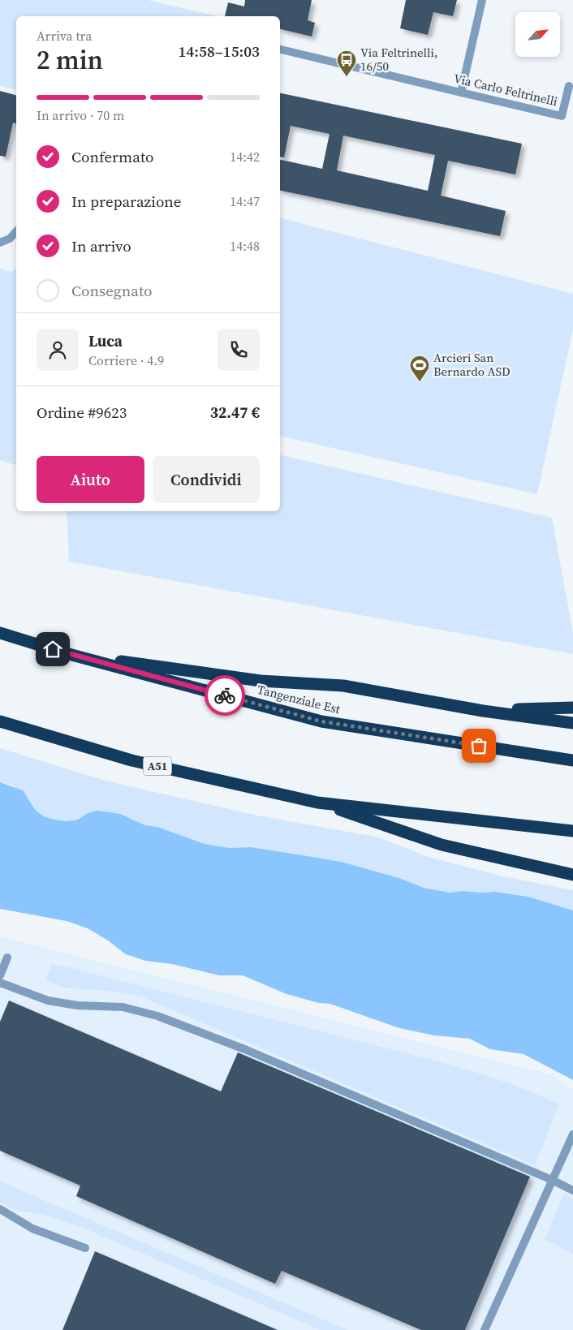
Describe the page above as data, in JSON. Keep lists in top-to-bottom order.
{
  "streets": {
    "highway": ["Tangenziale Est", "A51"],
    "street": ["Via Carlo Feltrinelli"]
  },
  "places": {
    "bus stop": ["Via Feltrinelli, 16/50"],
    "sports": ["Arcieri San Bernardo ASD"]
  },
  "north": "top right",
  "page": {
    "heading": ["2 min", "Arriva tra", "14:58–15:03"],
    "panel": [
      "Luca",
      "Corriere · 4.9",
      "Ordine #9623",
      "32.47 €"
    ],
    "bar": "In arrivo · 70 m",
    "list": [
      ["Confermato", "14:42"],
      ["In preparazione", "14:47"],
      ["In arrivo", "14:48"],
      "Consegnato"
    ],
    "buttons": ["Aiuto", "Condividi"]
  }
}
